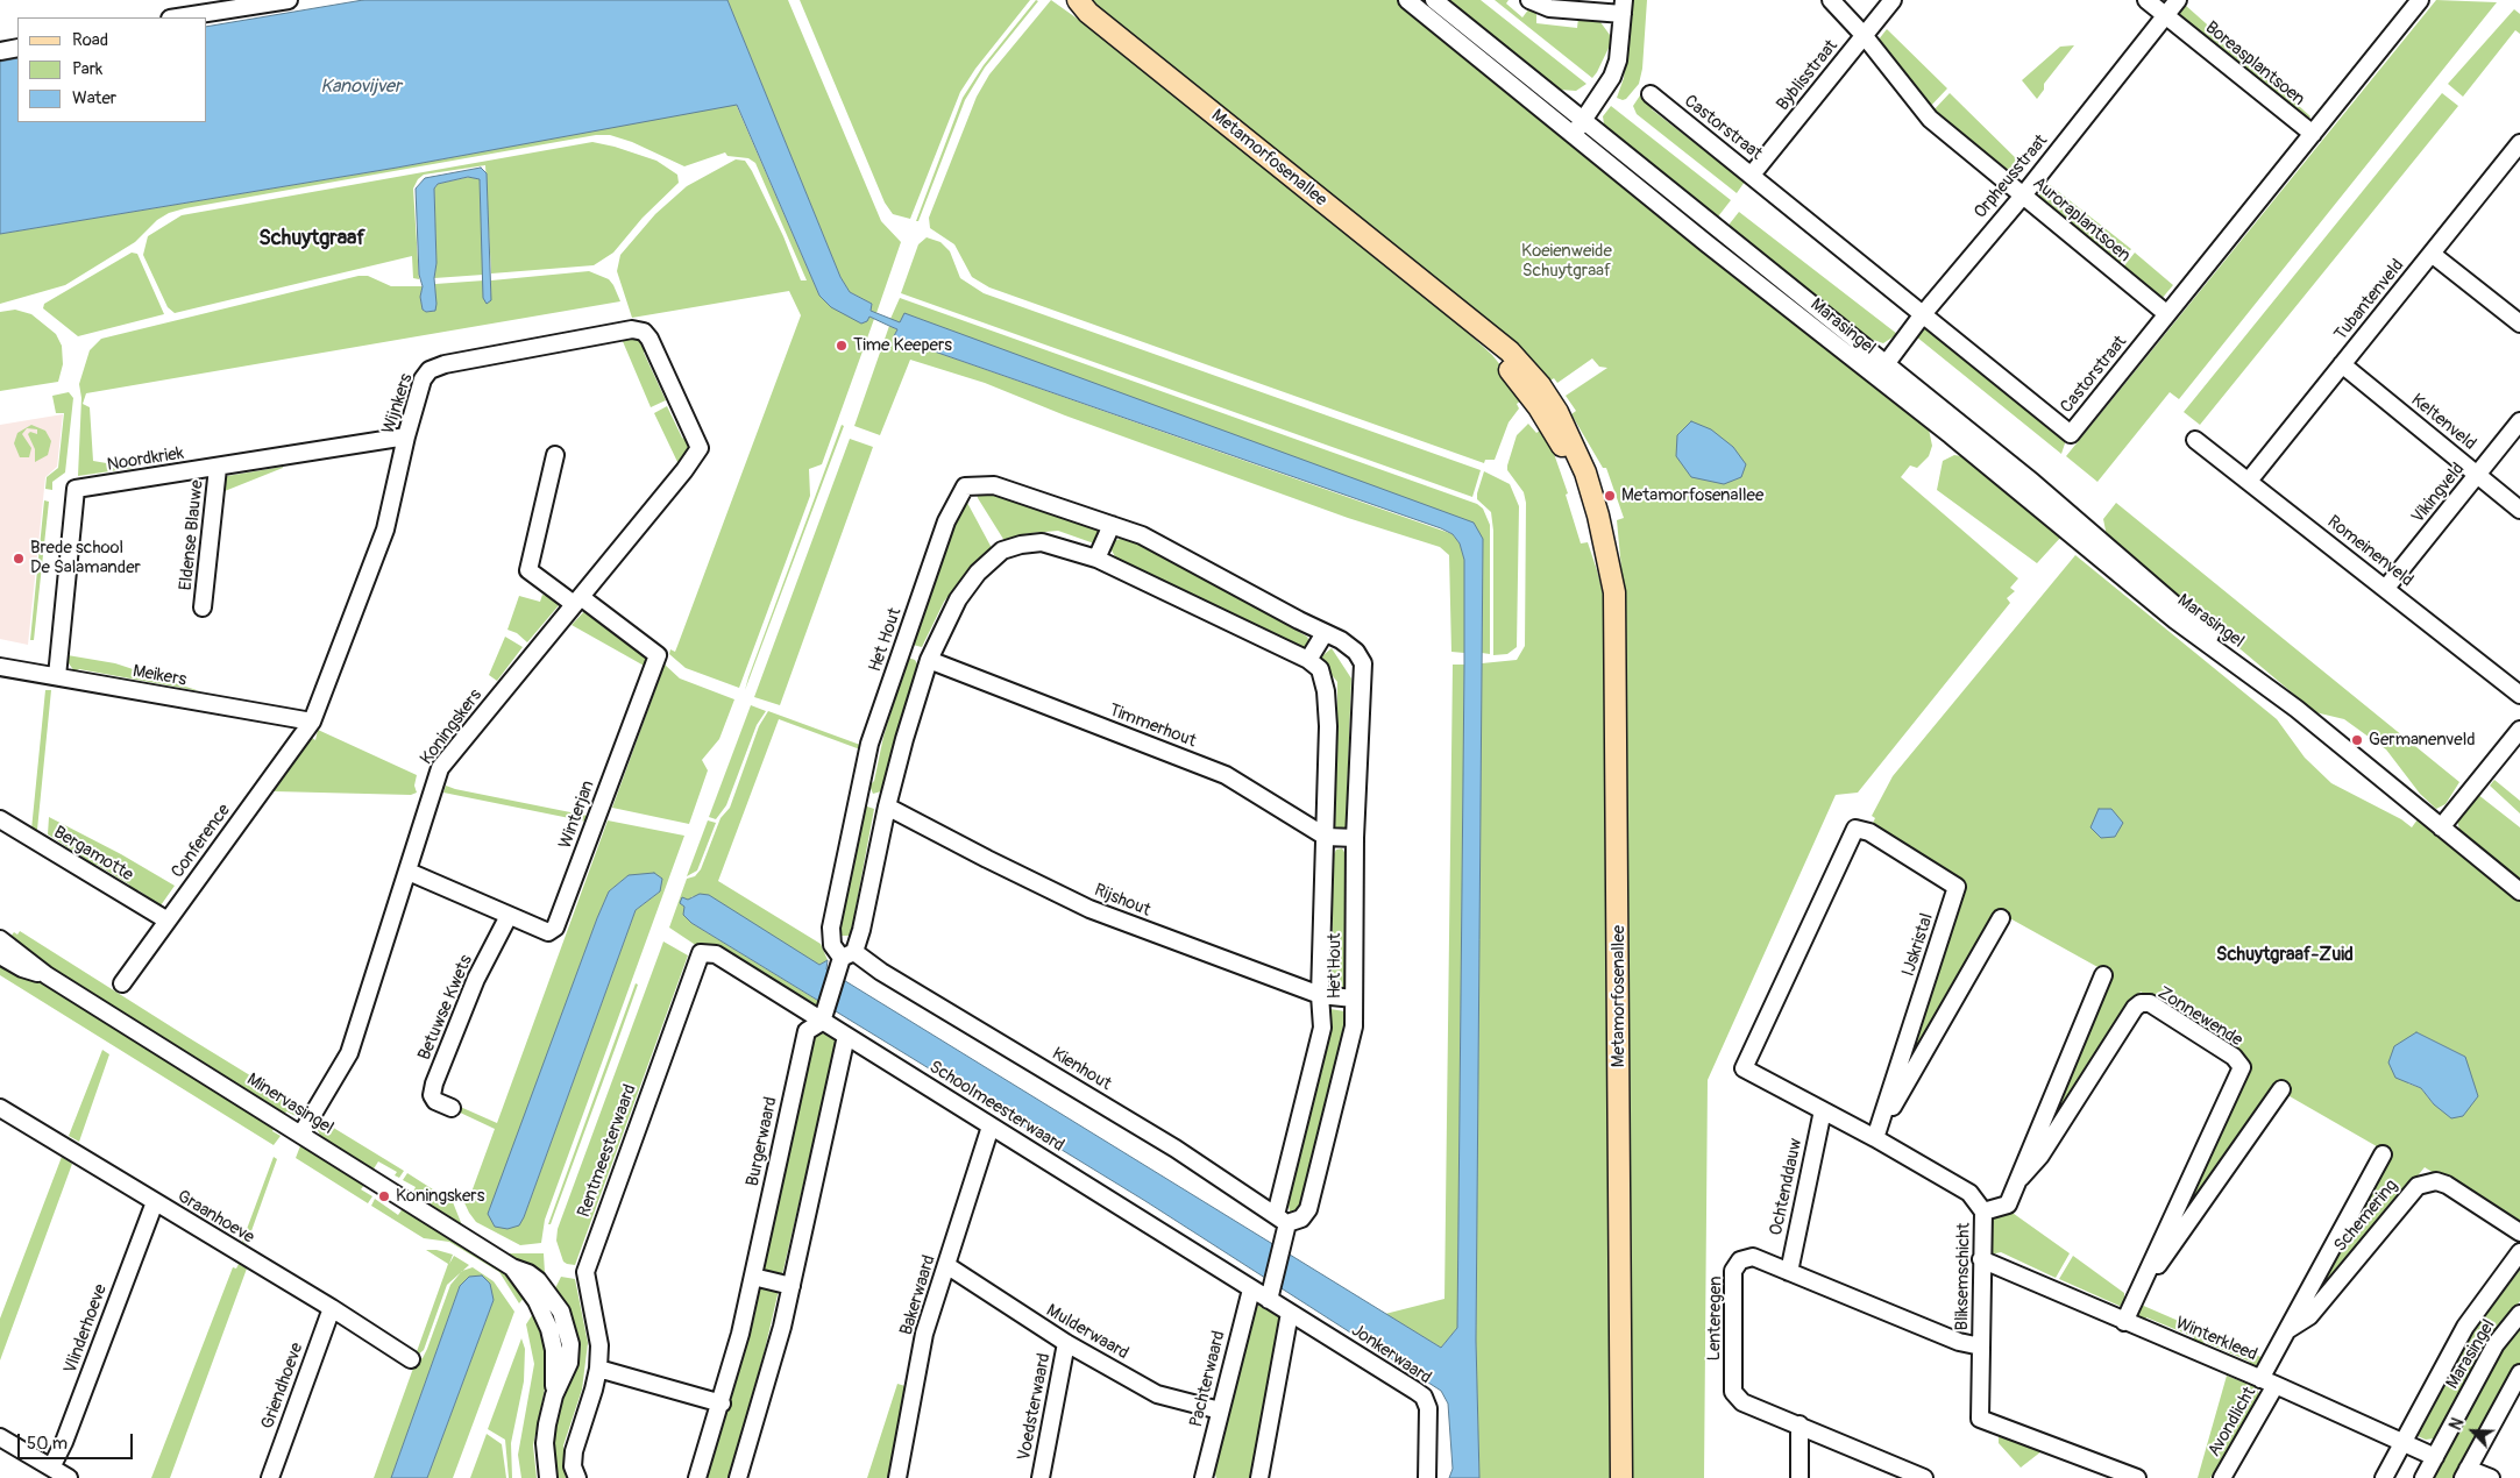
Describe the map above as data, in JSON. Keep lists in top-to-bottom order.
{
  "streets": {
    "main road": ["Metamorfosenallee"],
    "street": [
      "Boreasplantsoen",
      "Byblisstraat",
      "Castorstraat",
      "Orpheusstraat",
      "Auroraplantsoen",
      "Tubantenveld",
      "Marasingel",
      "Wijnkers",
      "Keltenveld",
      "Noordkriek",
      "Vikingveld",
      "Eldense Blauwe",
      "Romeinenveld",
      "Het Hout",
      "Meikers",
      "Timmerhout",
      "Koningskers",
      "Winterjan",
      "Conference",
      "Bergamotte",
      "Rijshout",
      "IJskristal",
      "Betuwse Kwets",
      "Zonnewende",
      "Kienhout",
      "Minervasingel",
      "Schoolmeesterwaard",
      "Burgerwaard",
      "Rentmeesterwaard",
      "Ochtenddauw",
      "Schemering",
      "Graanhoeve",
      "Bliksemschicht",
      "Bakerwaard",
      "Lenteregen",
      "Vlinderhoeve",
      "Mulderwaard",
      "Winterkleed",
      "Jonkerwaard",
      "Pachterwaard",
      "Griendhoeve",
      "Voedsterwaard",
      "Avondlicht"
    ]
  },
  "crossings": [
    ["Boreasplantsoen", "Castorstraat"],
    ["Boreasplantsoen", "Orpheusstraat"],
    ["Byblisstraat", "Castorstraat"],
    ["Byblisstraat", "Auroraplantsoen"],
    ["Castorstraat", "Orpheusstraat"],
    ["Castorstraat", "Auroraplantsoen"],
    ["Orpheusstraat", "Auroraplantsoen"],
    ["Orpheusstraat", "Marasingel"],
    ["Tubantenveld", "Keltenveld"],
    ["Tubantenveld", "Romeinenveld"],
    ["Marasingel", "Winterkleed"],
    ["Wijnkers", "Noordkriek"],
    ["Wijnkers", "Meikers"],
    ["Wijnkers", "Koningskers"],
    ["Wijnkers", "Conference"],
    ["Keltenveld", "Vikingveld"],
    ["Noordkriek", "Eldense Blauwe"],
    ["Noordkriek", "Meikers"],
    ["Vikingveld", "Romeinenveld"],
    ["Het Hout", "Timmerhout"],
    ["Het Hout", "Rijshout"],
    ["Het Hout", "Kienhout"],
    ["Het Hout", "Schoolmeesterwaard"],
    ["Het Hout", "Jonkerwaard"],
    ["Meikers", "Conference"],
    ["Koningskers", "Winterjan"],
    ["Koningskers", "Minervasingel"],
    ["Winterjan", "Betuwse Kwets"],
    ["Conference", "Bergamotte"],
    ["IJskristal", "Bliksemschicht"],
    ["Zonnewende", "Bliksemschicht"],
    ["Zonnewende", "Winterkleed"],
    ["Schoolmeesterwaard", "Burgerwaard"],
    ["Schoolmeesterwaard", "Rentmeesterwaard"],
    ["Schoolmeesterwaard", "Bakerwaard"],
    ["Schoolmeesterwaard", "Jonkerwaard"],
    ["Schoolmeesterwaard", "Pachterwaard"],
    ["Ochtenddauw", "Bliksemschicht"],
    ["Ochtenddauw", "Lenteregen"],
    ["Schemering", "Winterkleed"],
    ["Schemering", "Avondlicht"],
    ["Graanhoeve", "Vlinderhoeve"],
    ["Graanhoeve", "Griendhoeve"],
    ["Bliksemschicht", "Lenteregen"],
    ["Bliksemschicht", "Winterkleed"],
    ["Bakerwaard", "Mulderwaard"],
    ["Mulderwaard", "Pachterwaard"],
    ["Mulderwaard", "Voedsterwaard"],
    ["Winterkleed", "Avondlicht"]
  ],
  "districts": ["Schuytgraaf", "Schuytgraaf-Zuid"],
  "water": ["Kanovijver"],
  "parks": ["Koeienweide Schuytgraaf"],
  "places": [
    "Time Keepers",
    "Metamorfosenallee",
    "Brede school De Salamander",
    "Germanenveld",
    "Koningskers"
  ],
  "legend": ["Road", "Park", "Water"],
  "scale_bar": "50 m",
  "north": "top left"
}
